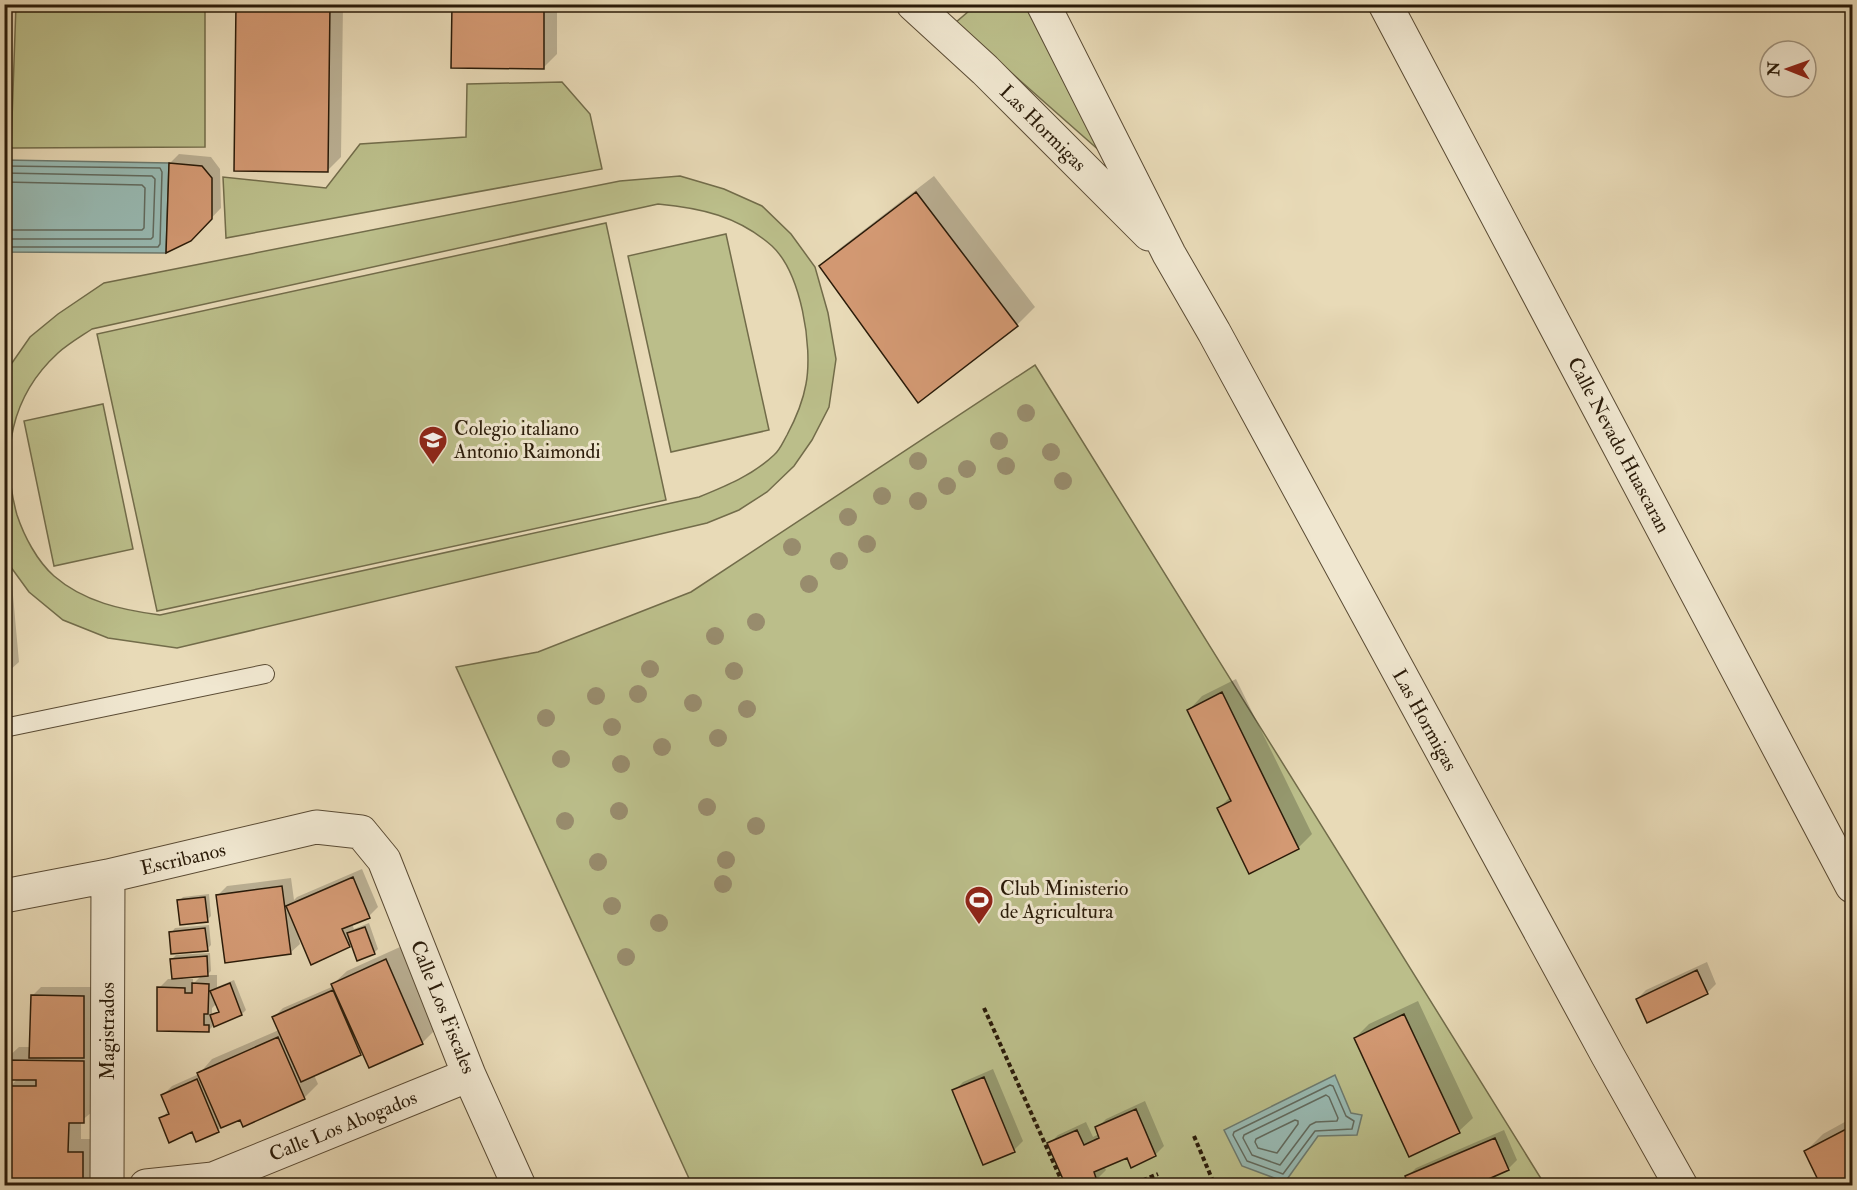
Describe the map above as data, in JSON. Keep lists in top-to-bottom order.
{
  "streets": {
    "street": [
      "Las Hormigas",
      "Calle Nevado Huascaran",
      "Escribanos",
      "Calle Los Fiscales",
      "Magistrados",
      "Calle Los Abogados"
    ]
  },
  "crossings": [
    ["Escribanos", "Calle Los Fiscales"],
    ["Escribanos", "Magistrados"],
    ["Calle Los Fiscales", "Calle Los Abogados"]
  ],
  "places": {
    "school or university": ["Colegio italiano Antonio Raimondi"],
    "sports": ["Club Ministerio de Agricultura"]
  },
  "north": "left"
}
